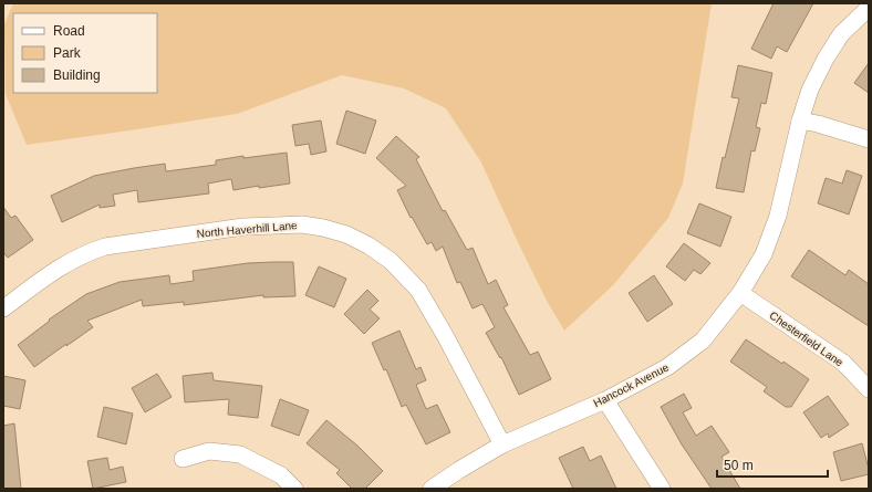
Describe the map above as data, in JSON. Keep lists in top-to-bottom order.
{
  "streets": {
    "street": ["North Haverhill Lane", "Chesterfield Lane", "Hancock Avenue"]
  },
  "crossings": [
    ["North Haverhill Lane", "Hancock Avenue"],
    ["Chesterfield Lane", "Hancock Avenue"]
  ],
  "legend": ["Road", "Park", "Building"],
  "scale_bar": "50 m"
}
